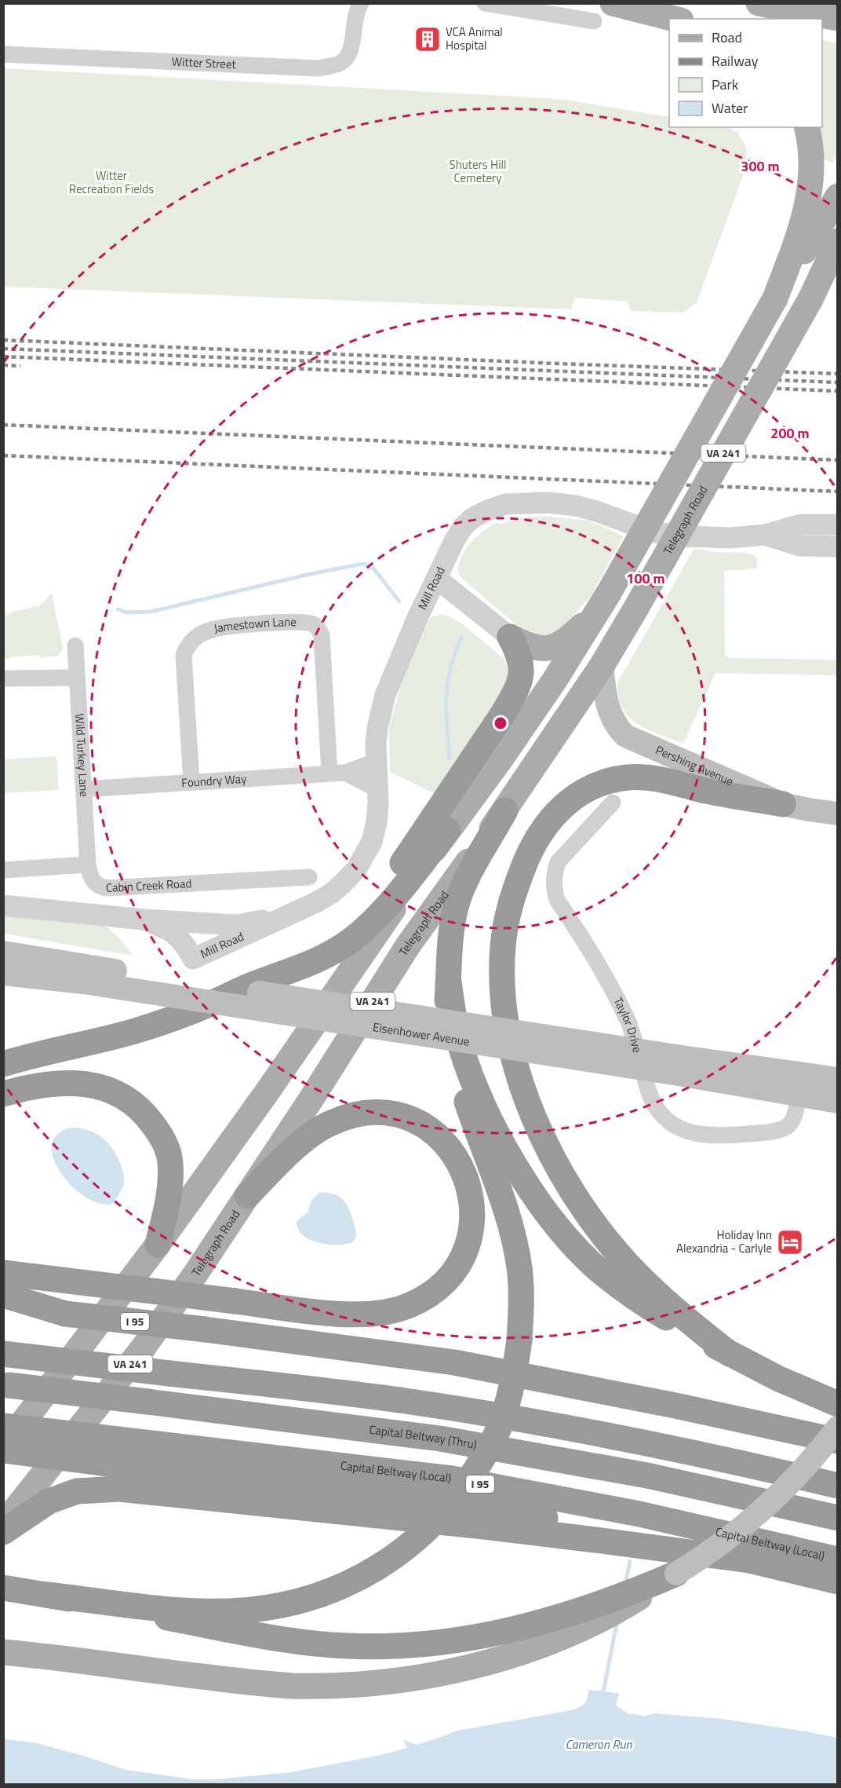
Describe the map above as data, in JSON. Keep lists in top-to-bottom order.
{
  "streets": {
    "highway": ["I 95", "Capital Beltway (Thru)", "Capital Beltway (Local)"],
    "main road": [
      "VA 241",
      "Telegraph Road",
      "Pershing Avenue",
      "Eisenhower Avenue"
    ],
    "street": [
      "Witter Street",
      "Mill Road",
      "Jamestown Lane",
      "Wild Turkey Lane",
      "Foundry Way",
      "Cabin Creek Road",
      "Taylor Drive"
    ]
  },
  "crossings": [
    ["Telegraph Road", "Pershing Avenue"],
    ["Mill Road", "Foundry Way"],
    ["Jamestown Lane", "Foundry Way"],
    ["Wild Turkey Lane", "Foundry Way"],
    ["Wild Turkey Lane", "Cabin Creek Road"],
    ["Taylor Drive", "Eisenhower Avenue"]
  ],
  "water": ["Cameron Run"],
  "parks": ["Shuters Hill Cemetery", "Witter Recreation Fields"],
  "places": {
    "building": ["VCA Animal Hospital"],
    "hotel": ["Holiday Inn Alexandria - Carlyle"]
  },
  "legend": [
    "Road",
    "Railway",
    "Park",
    "Water"
  ],
  "rings": ["300 m", "200 m", "100 m"]
}
